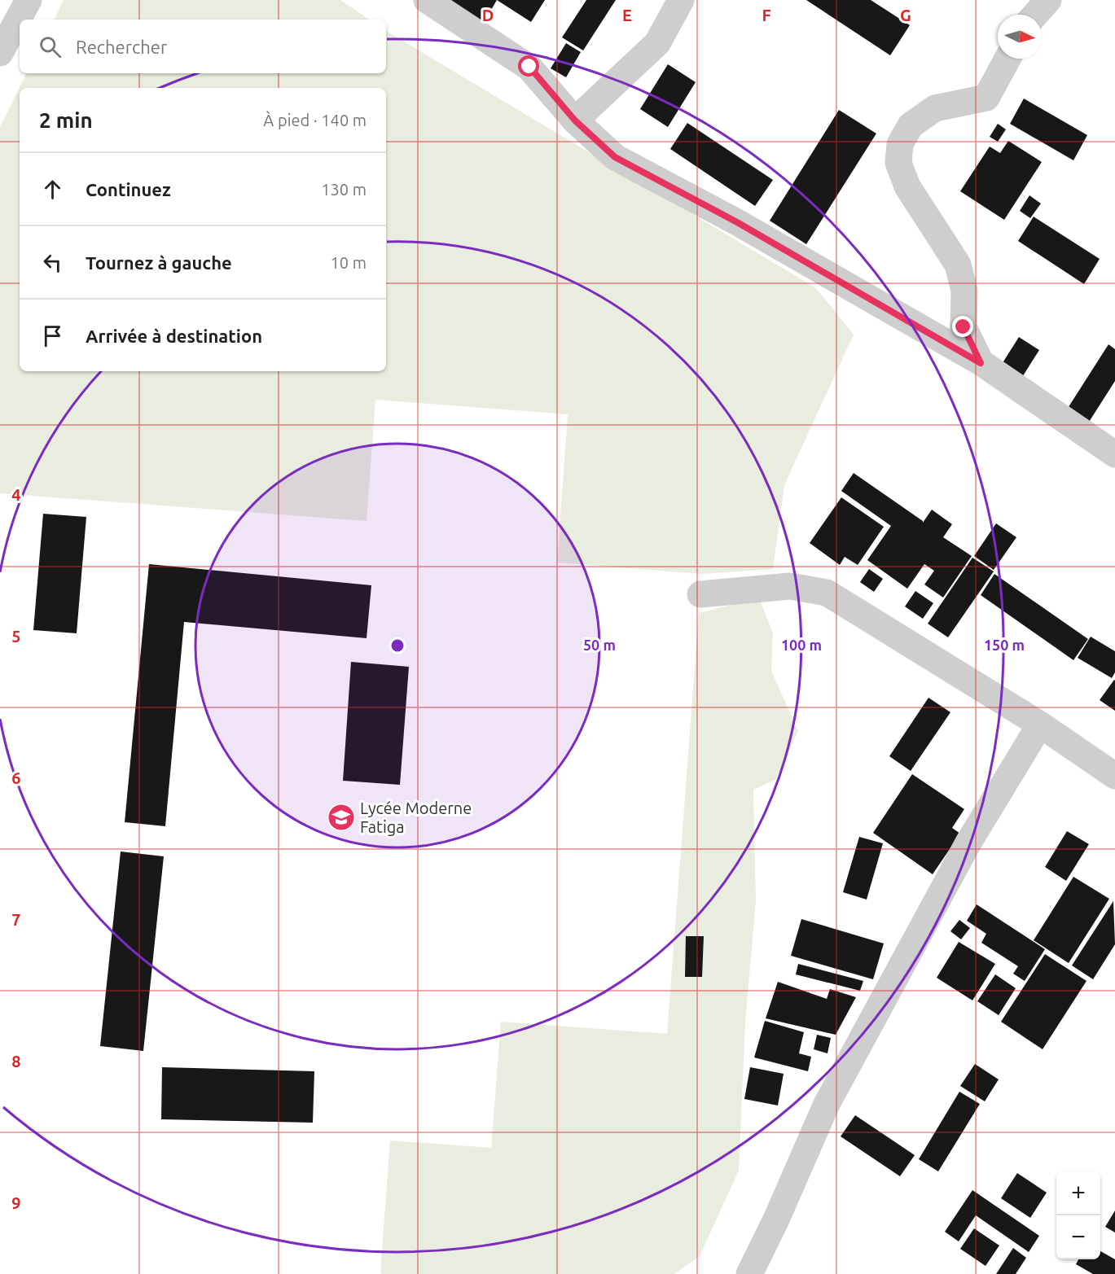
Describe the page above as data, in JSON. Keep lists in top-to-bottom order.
{
  "places": {
    "school or university": ["Lycée Moderne Fatiga"]
  },
  "north": "right",
  "page": {
    "search": "Rechercher",
    "heading": ["2 min", "À pied · 140 m"],
    "list": [
      ["Continuez", "130 m"],
      ["Tournez à gauche", "10 m"],
      "Arrivée à destination"
    ],
    "map_buttons": ["+", "−"]
  },
  "grid": {
    "columns": [
      "D",
      "E",
      "F",
      "G"
    ],
    "rows": [
      "4",
      "5",
      "6",
      "7",
      "8",
      "9"
    ]
  },
  "rings": ["50 m", "100 m", "150 m"]
}
